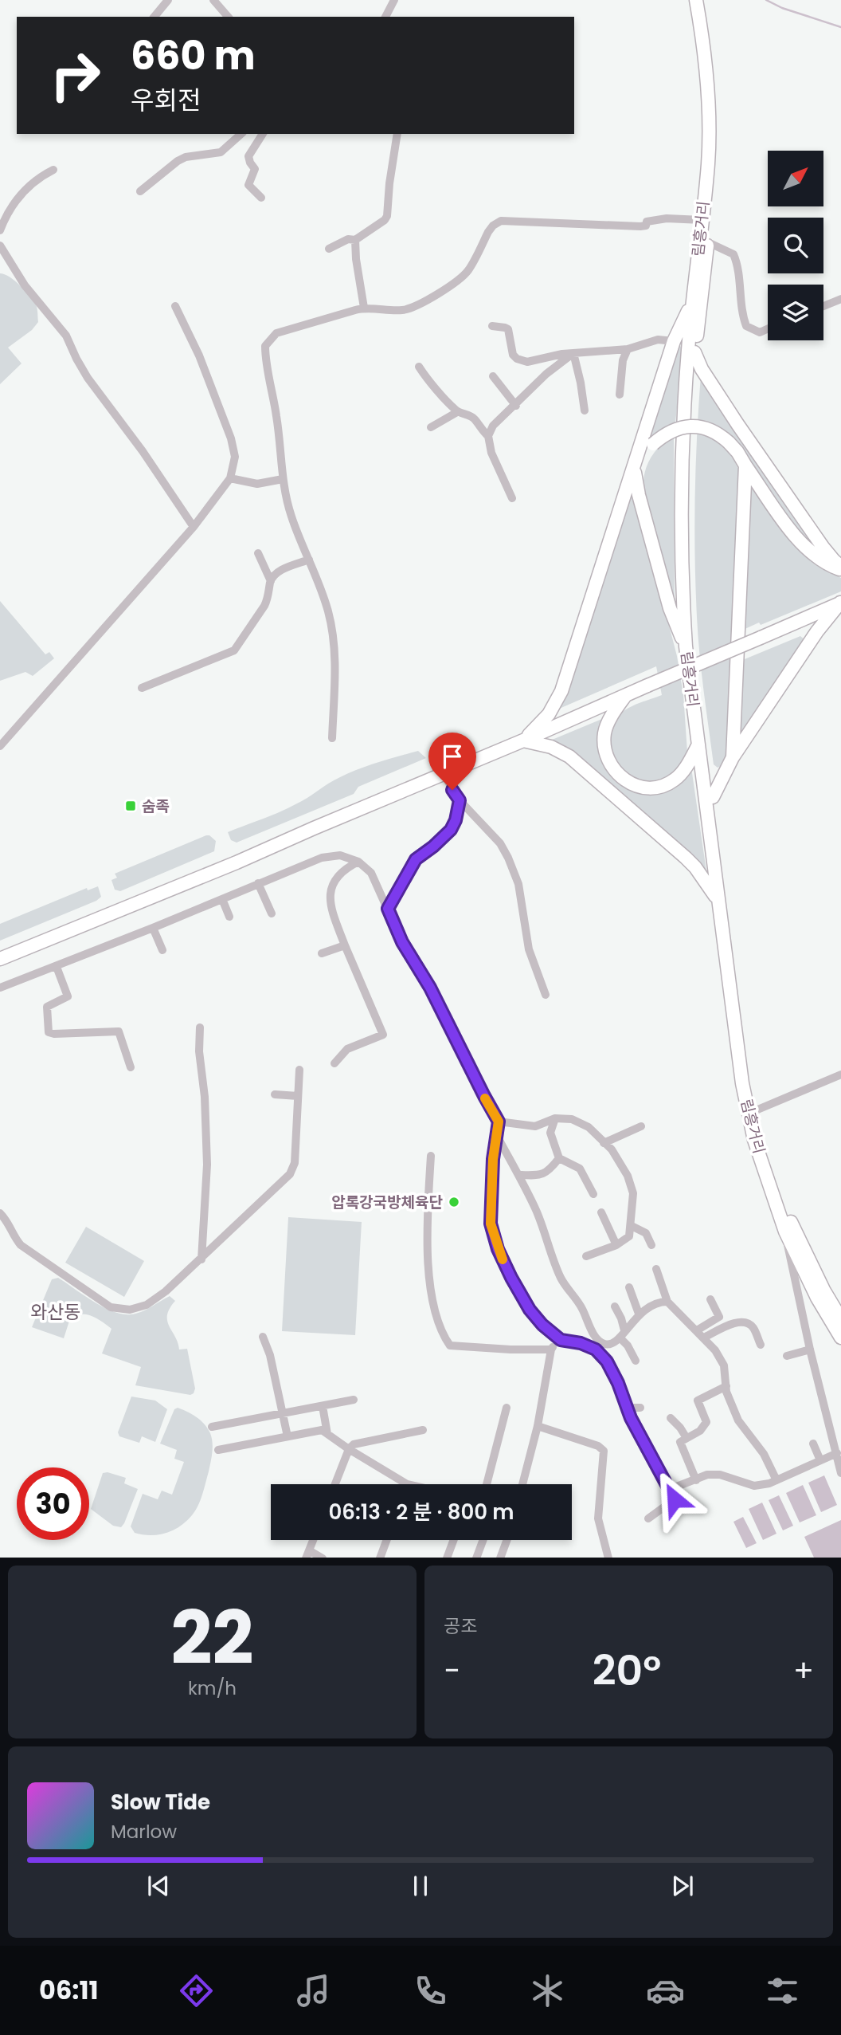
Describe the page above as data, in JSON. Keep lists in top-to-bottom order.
{
  "streets": {
    "main road": ["림흥거리"]
  },
  "districts": ["와산동"],
  "places": {
    "transit": ["숨족"],
    "other": ["압록강국방체육단"]
  },
  "north": "top right",
  "page": {
    "turn": ["660 m", "우회전"],
    "limit": "30",
    "trip": "06:13 · 2 분 · 800 m",
    "tile": [
      ["22", "km/h"],
      "공조"
    ],
    "heat": ["−", "20°", "+"],
    "song": ["Slow Tide", "Marlow"],
    "tabs": "06:11"
  }
}
